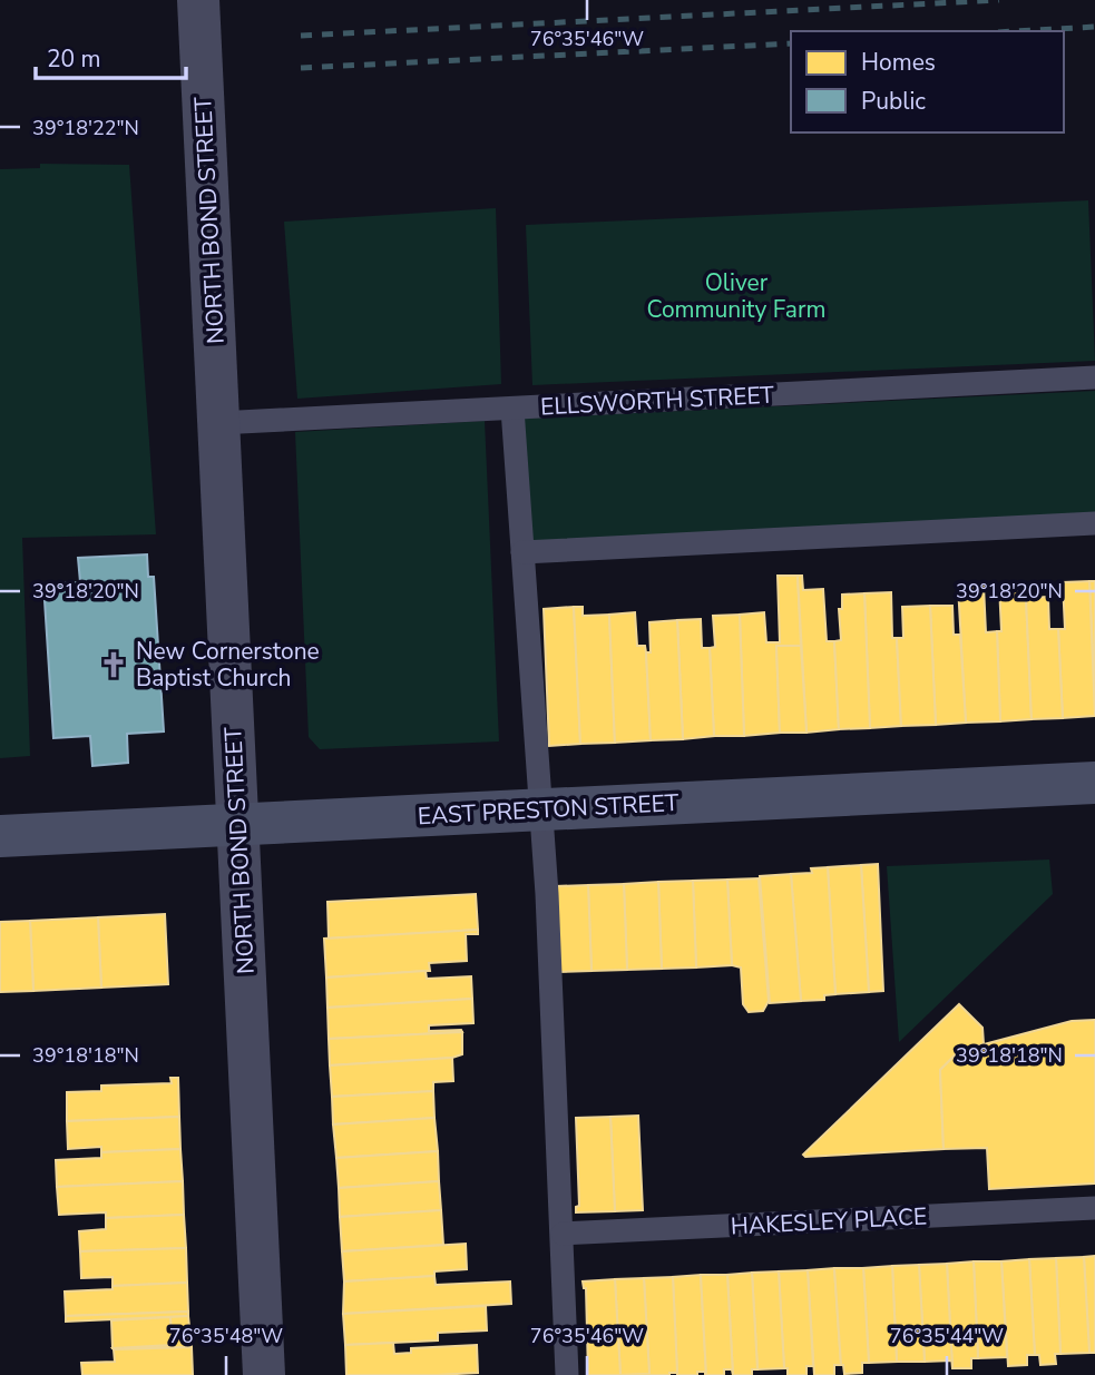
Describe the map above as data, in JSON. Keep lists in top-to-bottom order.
{
  "streets": {
    "main road": ["EAST PRESTON STREET"],
    "street": ["NORTH BOND STREET"],
    "lane": ["ELLSWORTH STREET", "HAKESLEY PLACE"]
  },
  "crossings": [
    ["NORTH BOND STREET", "ELLSWORTH STREET"],
    ["NORTH BOND STREET", "EAST PRESTON STREET"]
  ],
  "parks": ["Oliver Community Farm"],
  "places": {
    "church": ["New Cornerstone Baptist Church"]
  },
  "legend": ["Homes", "Public"],
  "scale_bar": "20 m",
  "coordinates": [
    "76°35'46\"W",
    "39°18'22\"N",
    "39°18'20\"N",
    "39°18'18\"N",
    "76°35'48\"W",
    "76°35'44\"W"
  ]
}
